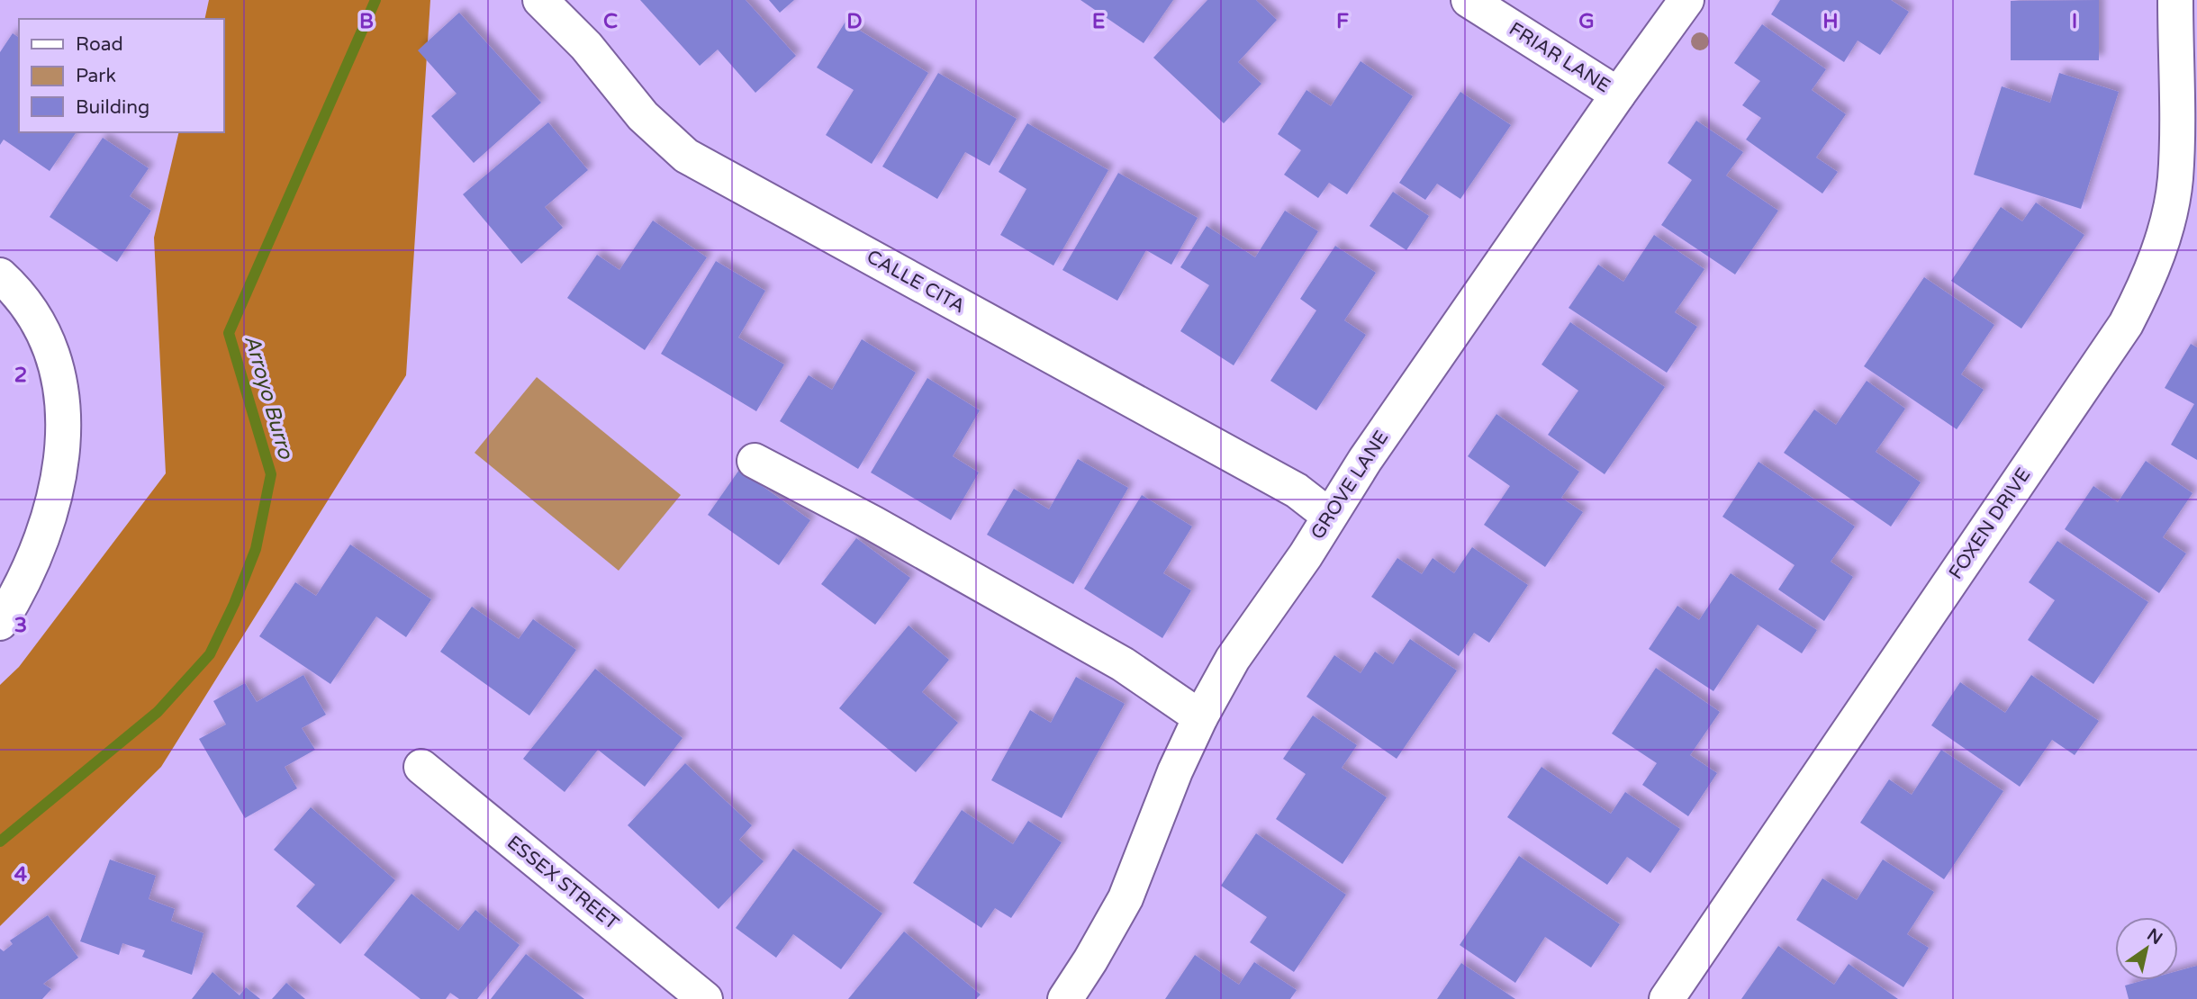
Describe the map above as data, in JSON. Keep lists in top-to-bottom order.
{
  "streets": {
    "street": [
      "FRIAR LANE",
      "CALLE CITA",
      "GROVE LANE",
      "FOXEN DRIVE",
      "ESSEX STREET"
    ]
  },
  "crossings": [
    ["FRIAR LANE", "GROVE LANE"],
    ["CALLE CITA", "GROVE LANE"]
  ],
  "water": ["Arroyo Burro"],
  "legend": ["Road", "Park", "Building"],
  "north": "top right",
  "grid": {
    "columns": [
      "B",
      "C",
      "D",
      "E",
      "F",
      "G",
      "H",
      "I"
    ],
    "rows": ["2", "3", "4"]
  }
}
